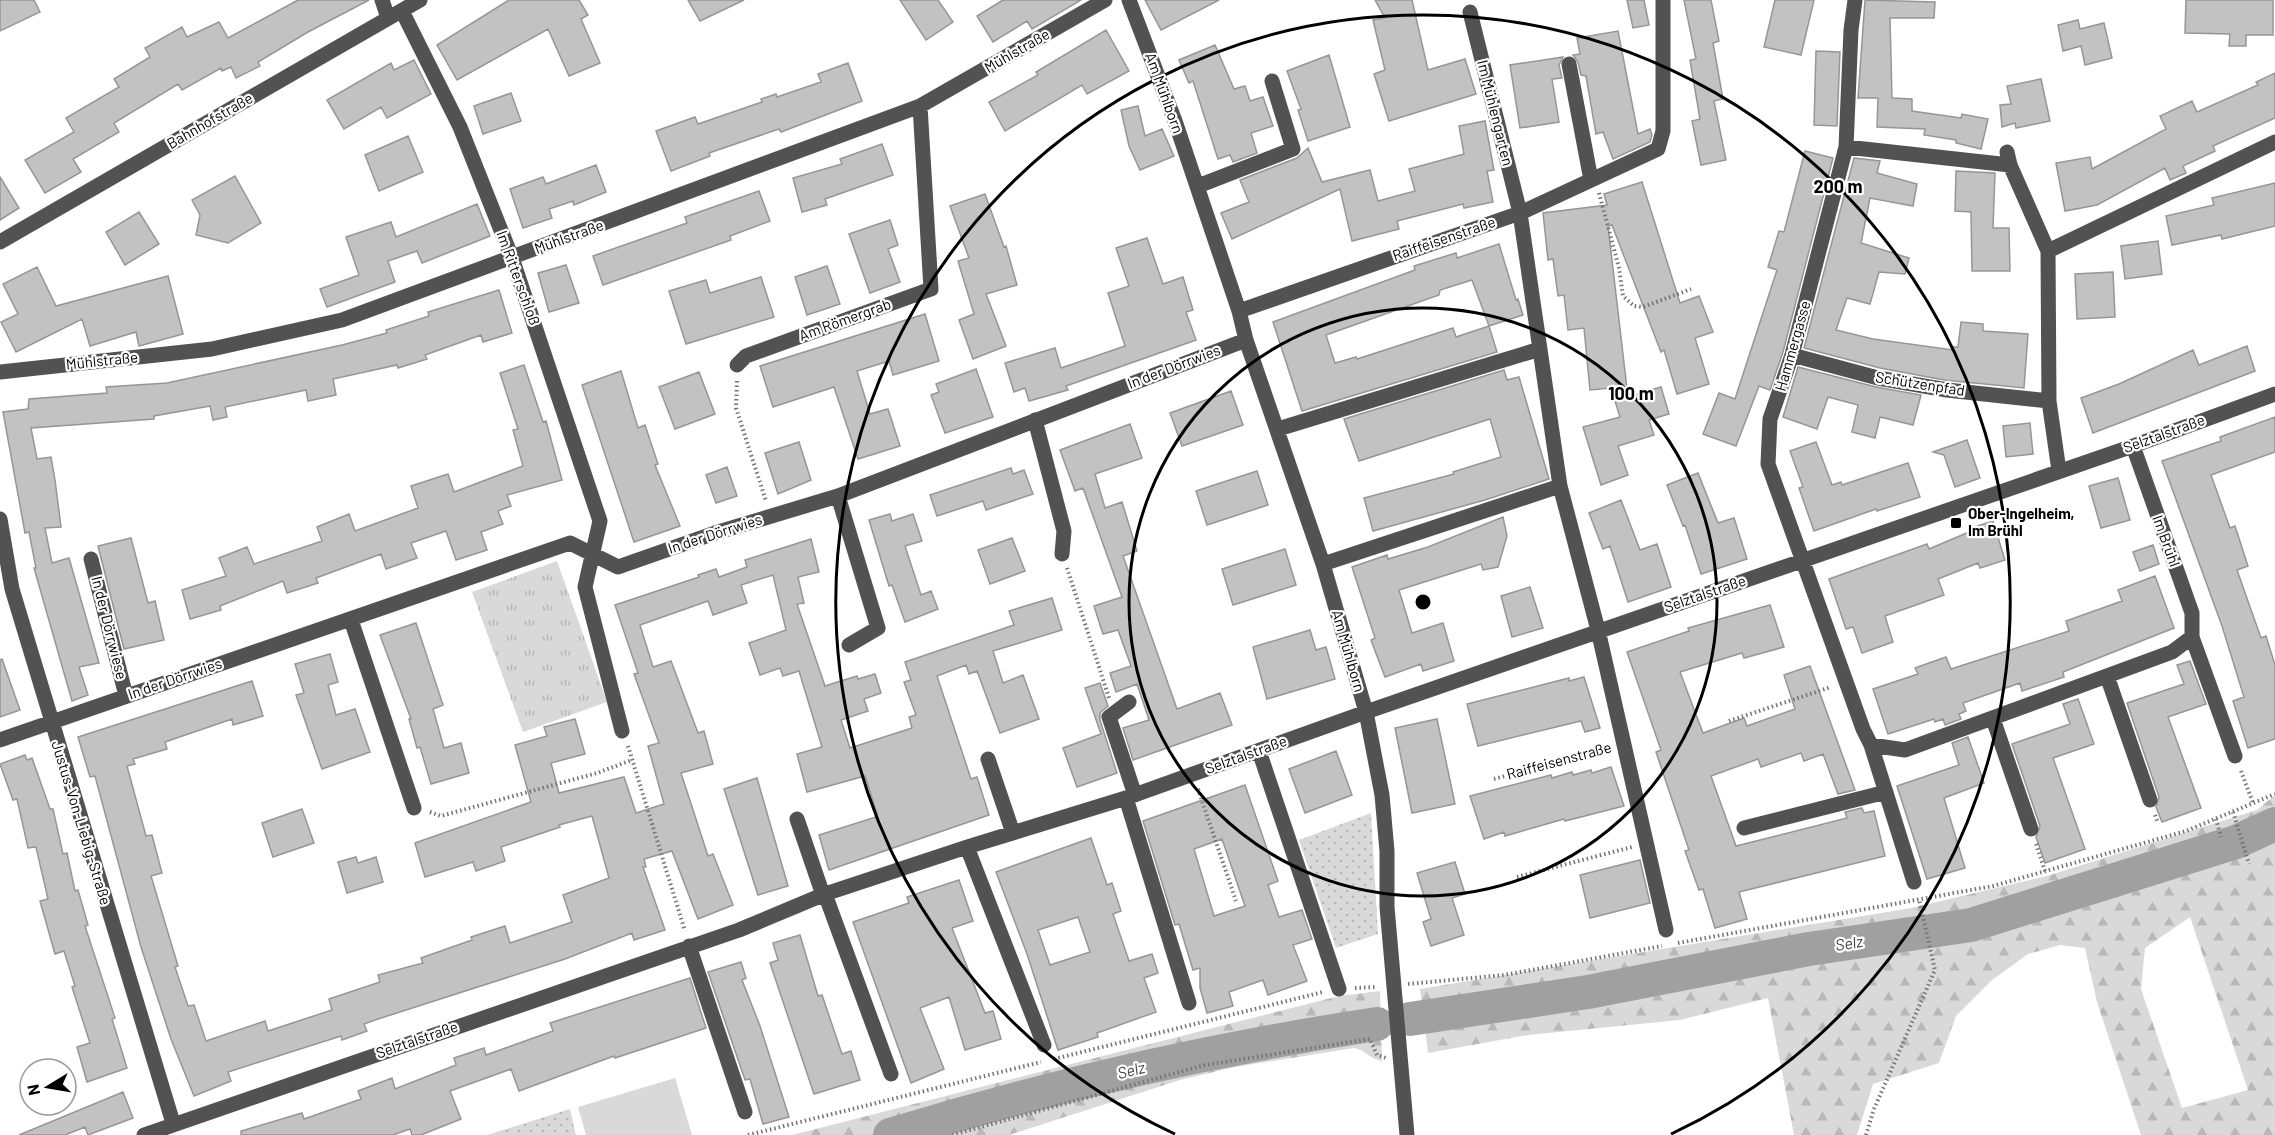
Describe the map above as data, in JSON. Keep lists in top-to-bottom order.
{
  "streets": {
    "street": [
      "Mühlstraße",
      "Am Mühlborn",
      "Im Mühlengarten",
      "Bahnhofstraße",
      "Raiffeisenstraße",
      "Im Ritterschloß",
      "Am Römergrab",
      "Hammergasse",
      "In der Dörrwies",
      "Schützenpfad",
      "Selztalstraße",
      "Im Brühl",
      "In der Dörrwiese",
      "Justus-Von-Liebig-Straße"
    ]
  },
  "crossings": [
    ["Mühlstraße", "Im Ritterschloß"],
    ["Mühlstraße", "Am Römergrab"],
    ["Am Mühlborn", "Raiffeisenstraße"],
    ["Am Mühlborn", "In der Dörrwies"],
    ["Am Mühlborn", "Selztalstraße"],
    ["Im Mühlengarten", "Raiffeisenstraße"],
    ["Bahnhofstraße", "Im Ritterschloß"],
    ["Raiffeisenstraße", "Selztalstraße"],
    ["Im Ritterschloß", "In der Dörrwies"],
    ["Hammergasse", "Schützenpfad"],
    ["Hammergasse", "Selztalstraße"],
    ["In der Dörrwies", "In der Dörrwiese"],
    ["In der Dörrwies", "Justus-Von-Liebig-Straße"],
    ["Selztalstraße", "Im Brühl"],
    ["Selztalstraße", "Justus-Von-Liebig-Straße"]
  ],
  "water": ["Selz"],
  "places": {
    "transit": ["Ober-Ingelheim, Im Brühl"]
  },
  "north": "left",
  "rings": ["200 m", "100 m"]
}
